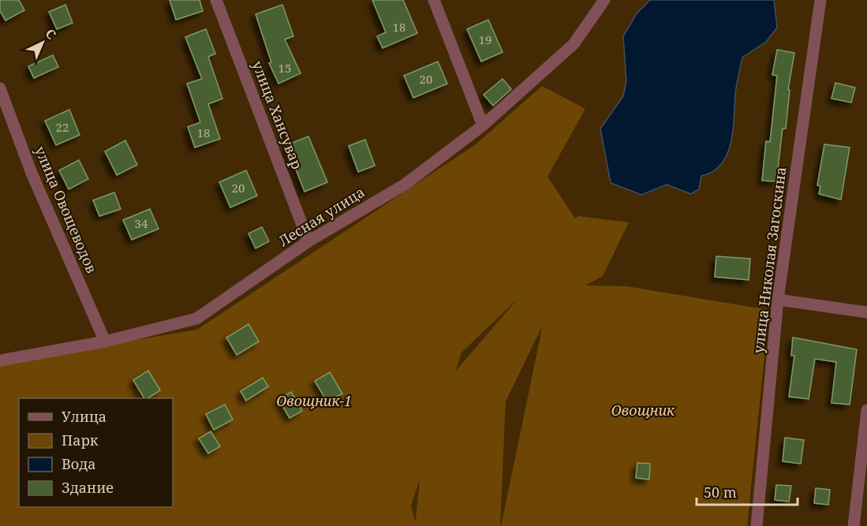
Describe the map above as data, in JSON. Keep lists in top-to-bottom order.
{
  "streets": {
    "street": [
      "улица Хансувар",
      "улица Овощеводов",
      "Лесная улица",
      "улица Николая Загоскина"
    ]
  },
  "crossings": [
    ["улица Хансувар", "Лесная улица"],
    ["улица Овощеводов", "Лесная улица"]
  ],
  "parks": ["Овощник-1", "Овощник"],
  "house_numbers": [
    "18",
    "19",
    "15",
    "20",
    "22",
    "18",
    "20",
    "34"
  ],
  "legend": [
    "Улица",
    "Парк",
    "Вода",
    "Здание"
  ],
  "scale_bar": "50 m",
  "north": "top right"
}
